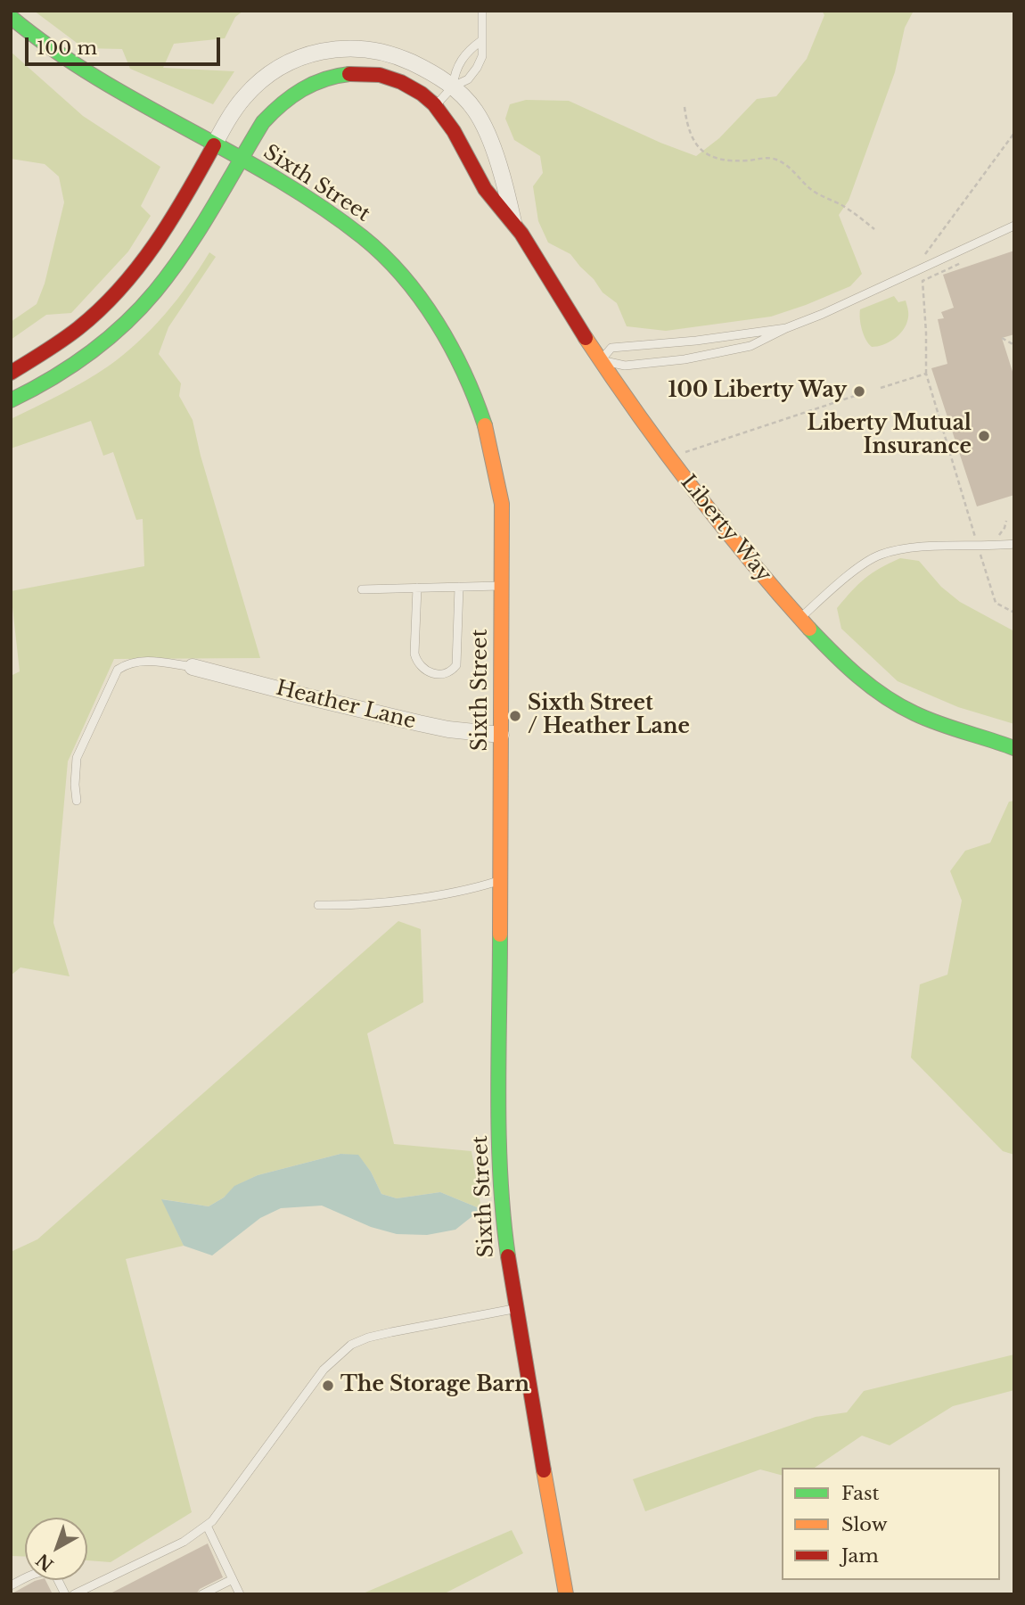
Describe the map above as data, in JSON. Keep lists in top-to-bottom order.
{
  "streets": {
    "main road": ["Sixth Street", "Liberty Way"],
    "street": ["Heather Lane"]
  },
  "crossings": [
    ["Sixth Street", "Liberty Way"],
    ["Sixth Street", "Heather Lane"]
  ],
  "places": [
    "100 Liberty Way",
    "Liberty Mutual Insurance",
    "Sixth Street / Heather Lane",
    "The Storage Barn"
  ],
  "legend": ["Fast", "Slow", "Jam"],
  "scale_bar": "100 m",
  "north": "bottom left"
}
